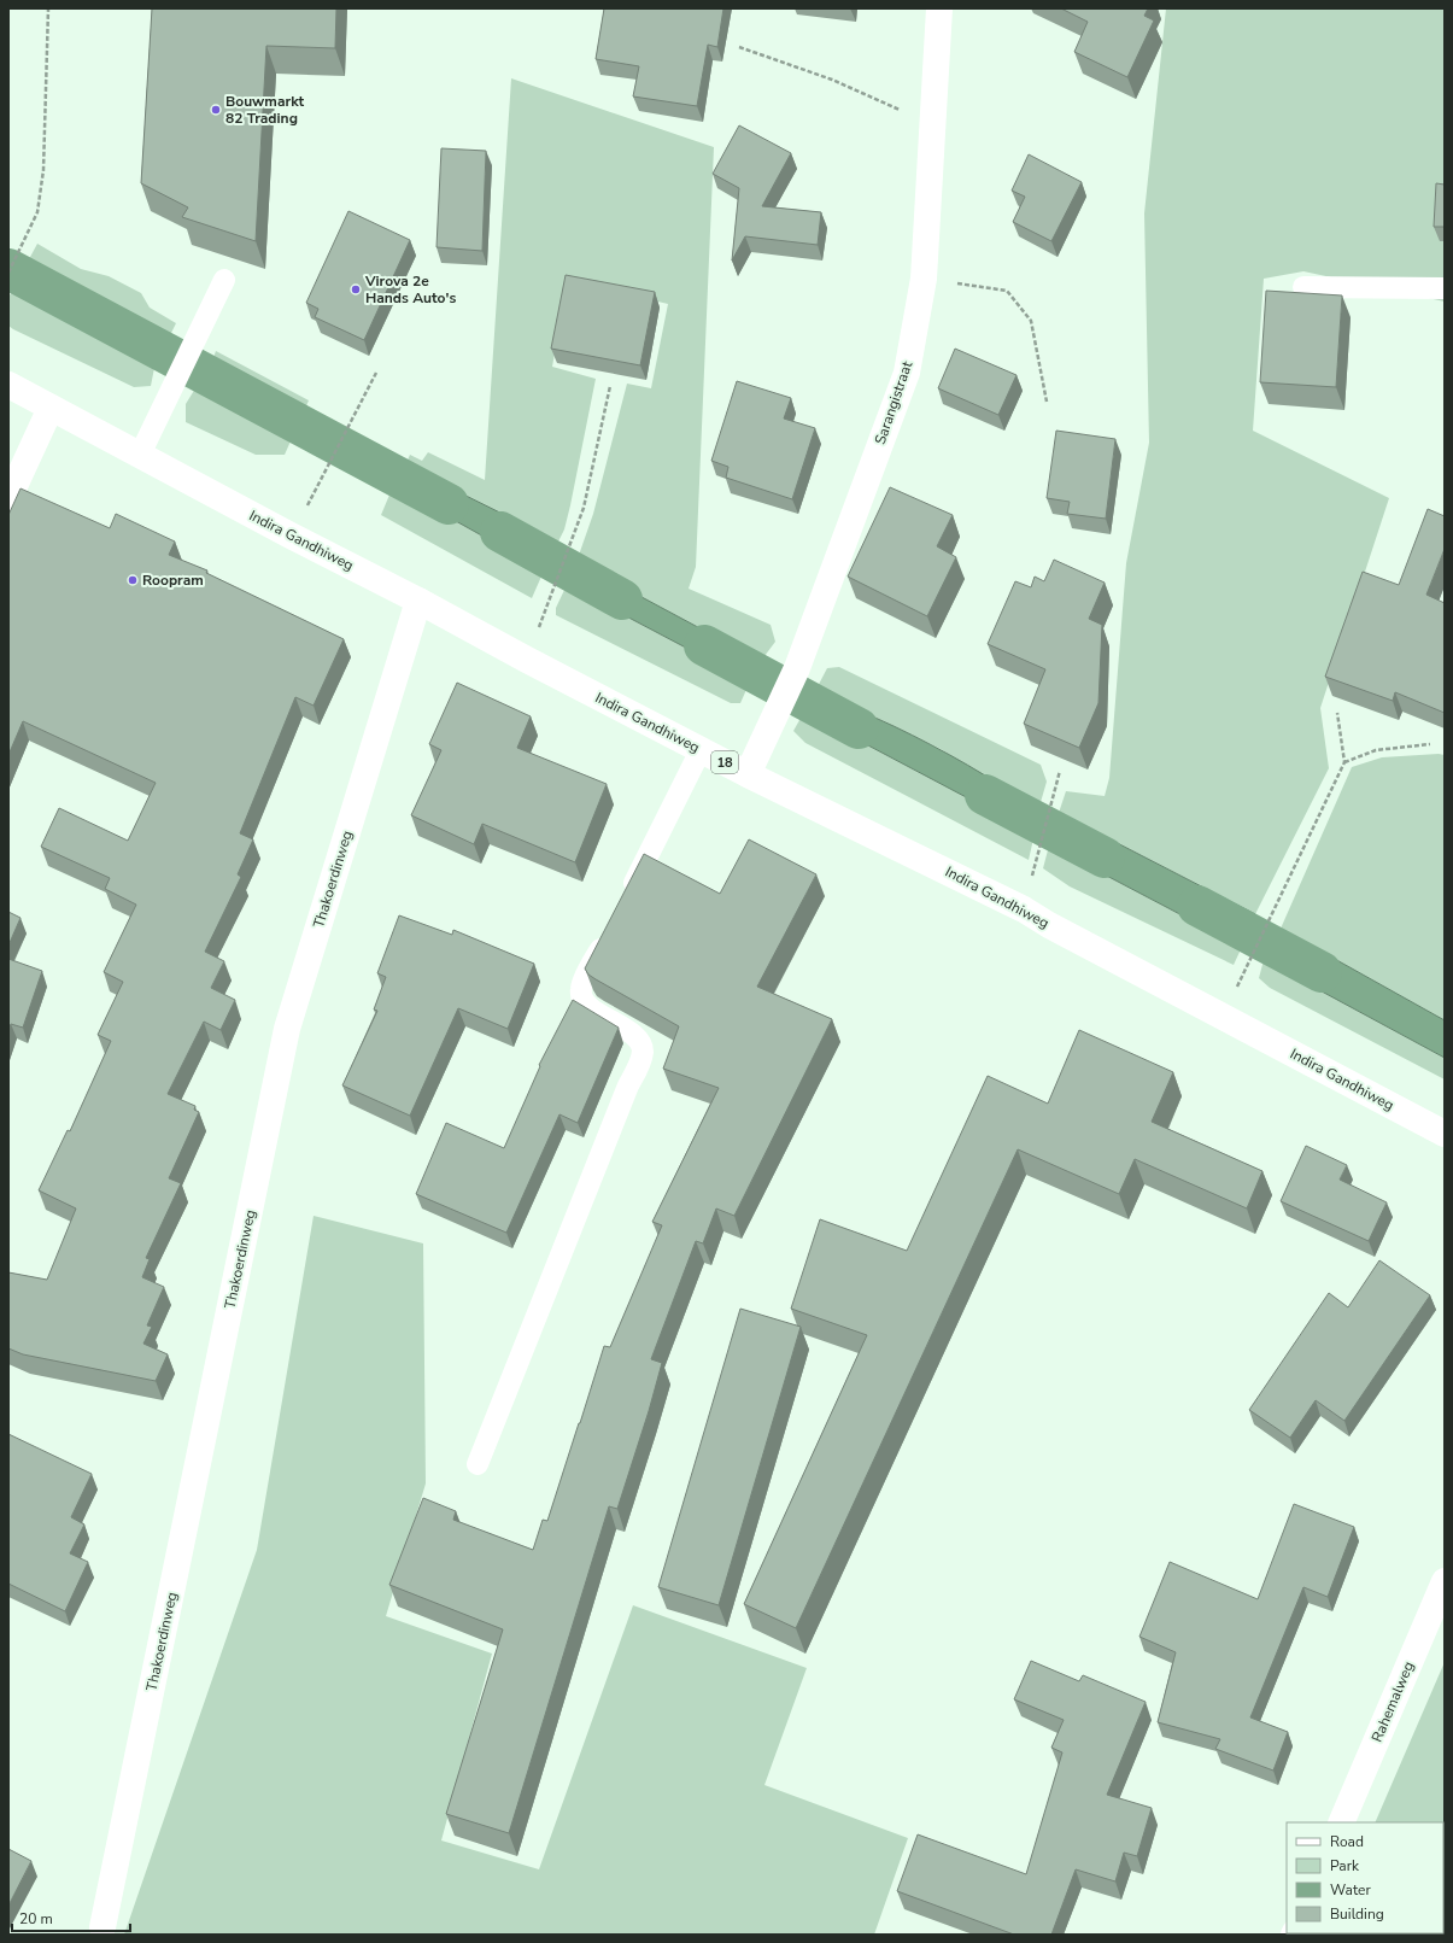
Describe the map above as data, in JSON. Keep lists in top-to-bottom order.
{
  "streets": {
    "street": [
      "Sarangistraat",
      "Indira Gandhiweg",
      "18",
      "Thakoerdinweg",
      "Rahemalweg"
    ]
  },
  "crossings": [
    ["Sarangistraat", "Indira Gandhiweg"],
    ["Indira Gandhiweg", "Thakoerdinweg"]
  ],
  "places": ["Bouwmarkt 82 Trading", "Virova 2e Hands Auto's", "Roopram"],
  "legend": [
    "Road",
    "Park",
    "Water",
    "Building"
  ],
  "scale_bar": "20 m"
}
